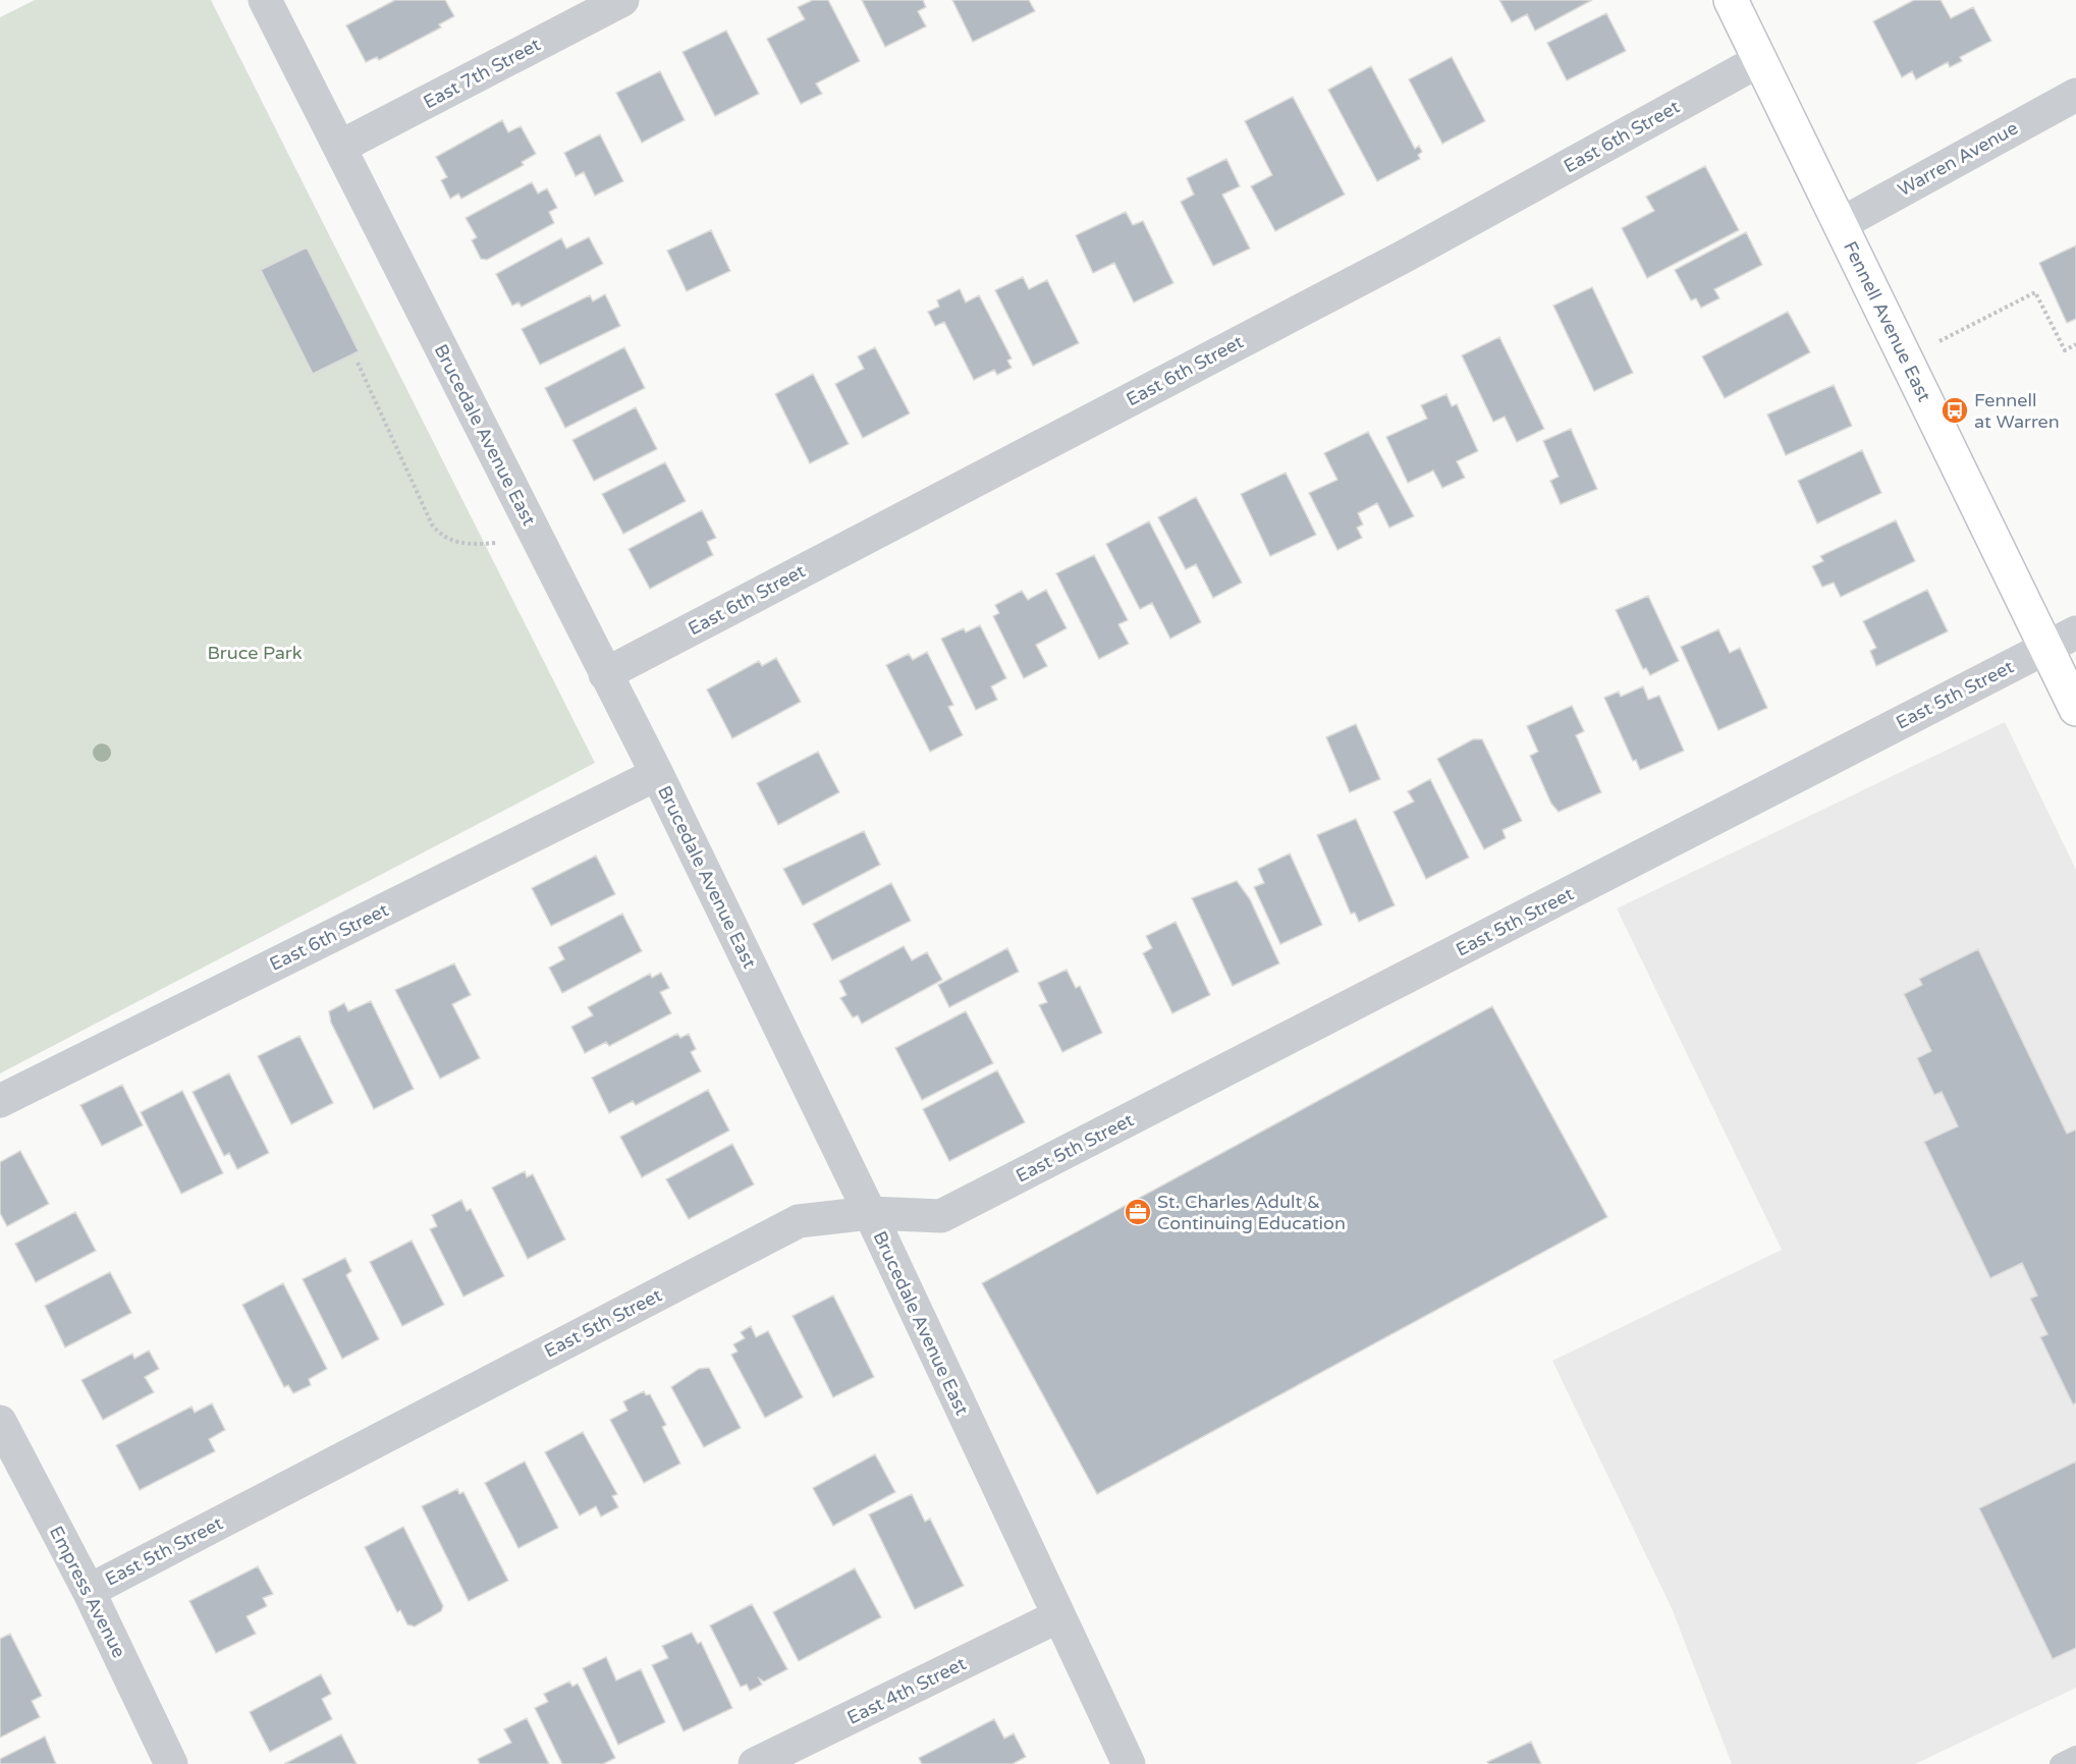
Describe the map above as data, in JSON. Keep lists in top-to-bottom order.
{
  "streets": {
    "main road": ["Fennell Avenue East"],
    "street": [
      "East 7th Street",
      "East 6th Street",
      "Warren Avenue",
      "Brucedale Avenue East",
      "East 5th Street",
      "Empress Avenue",
      "East 4th Street"
    ]
  },
  "crossings": [
    ["East 7th Street", "Brucedale Avenue East"],
    ["East 6th Street", "Fennell Avenue East"],
    ["East 6th Street", "Brucedale Avenue East"],
    ["Warren Avenue", "Fennell Avenue East"],
    ["Fennell Avenue East", "East 5th Street"],
    ["Brucedale Avenue East", "East 5th Street"],
    ["Brucedale Avenue East", "East 4th Street"],
    ["East 5th Street", "Empress Avenue"]
  ],
  "parks": ["Bruce Park"],
  "places": {
    "bus stop": ["Fennell at Warren"],
    "office": ["St. Charles Adult & Continuing Education"]
  }
}
